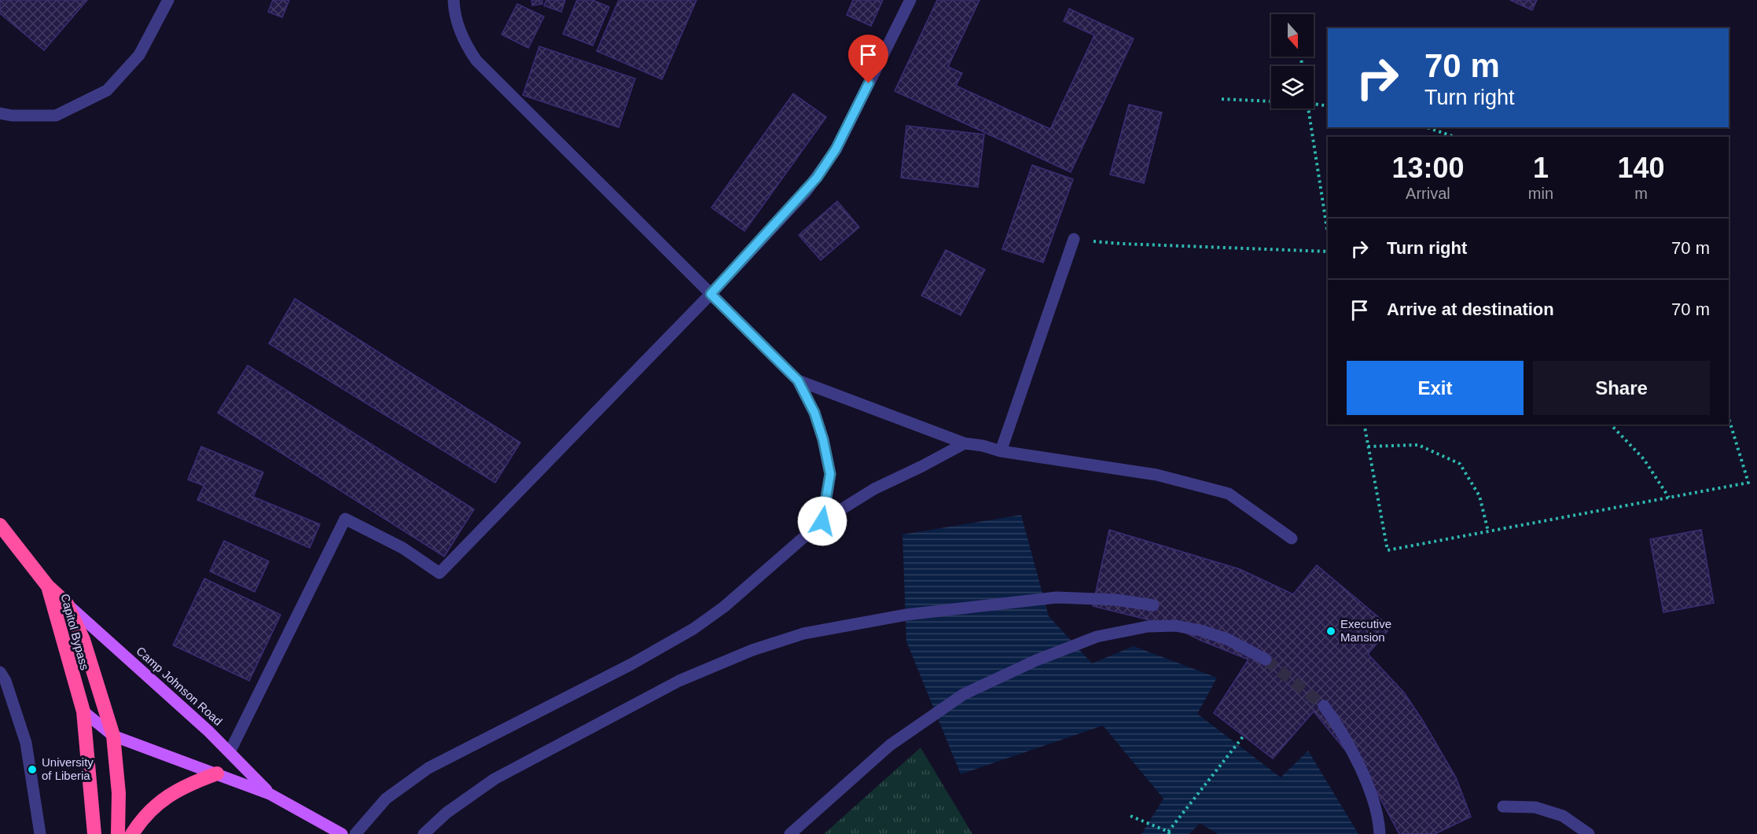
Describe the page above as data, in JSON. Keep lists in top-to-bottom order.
{
  "streets": {
    "highway": ["Capitol Bypass"],
    "main road": ["Camp Johnson Road"]
  },
  "crossings": [
    ["Capitol Bypass", "Camp Johnson Road"]
  ],
  "places": ["Executive Mansion", "University of Liberia"],
  "north": "bottom",
  "page": {
    "turn": ["70 m", "Turn right"],
    "eta": [
      "13:00",
      "Arrival",
      "1",
      "min",
      "140",
      "m"
    ],
    "list": [
      {
        "name": "Turn right",
        "value": "70 m"
      },
      {
        "name": "Arrive at destination",
        "value": "70 m"
      }
    ],
    "buttons": ["Exit", "Share"]
  }
}
